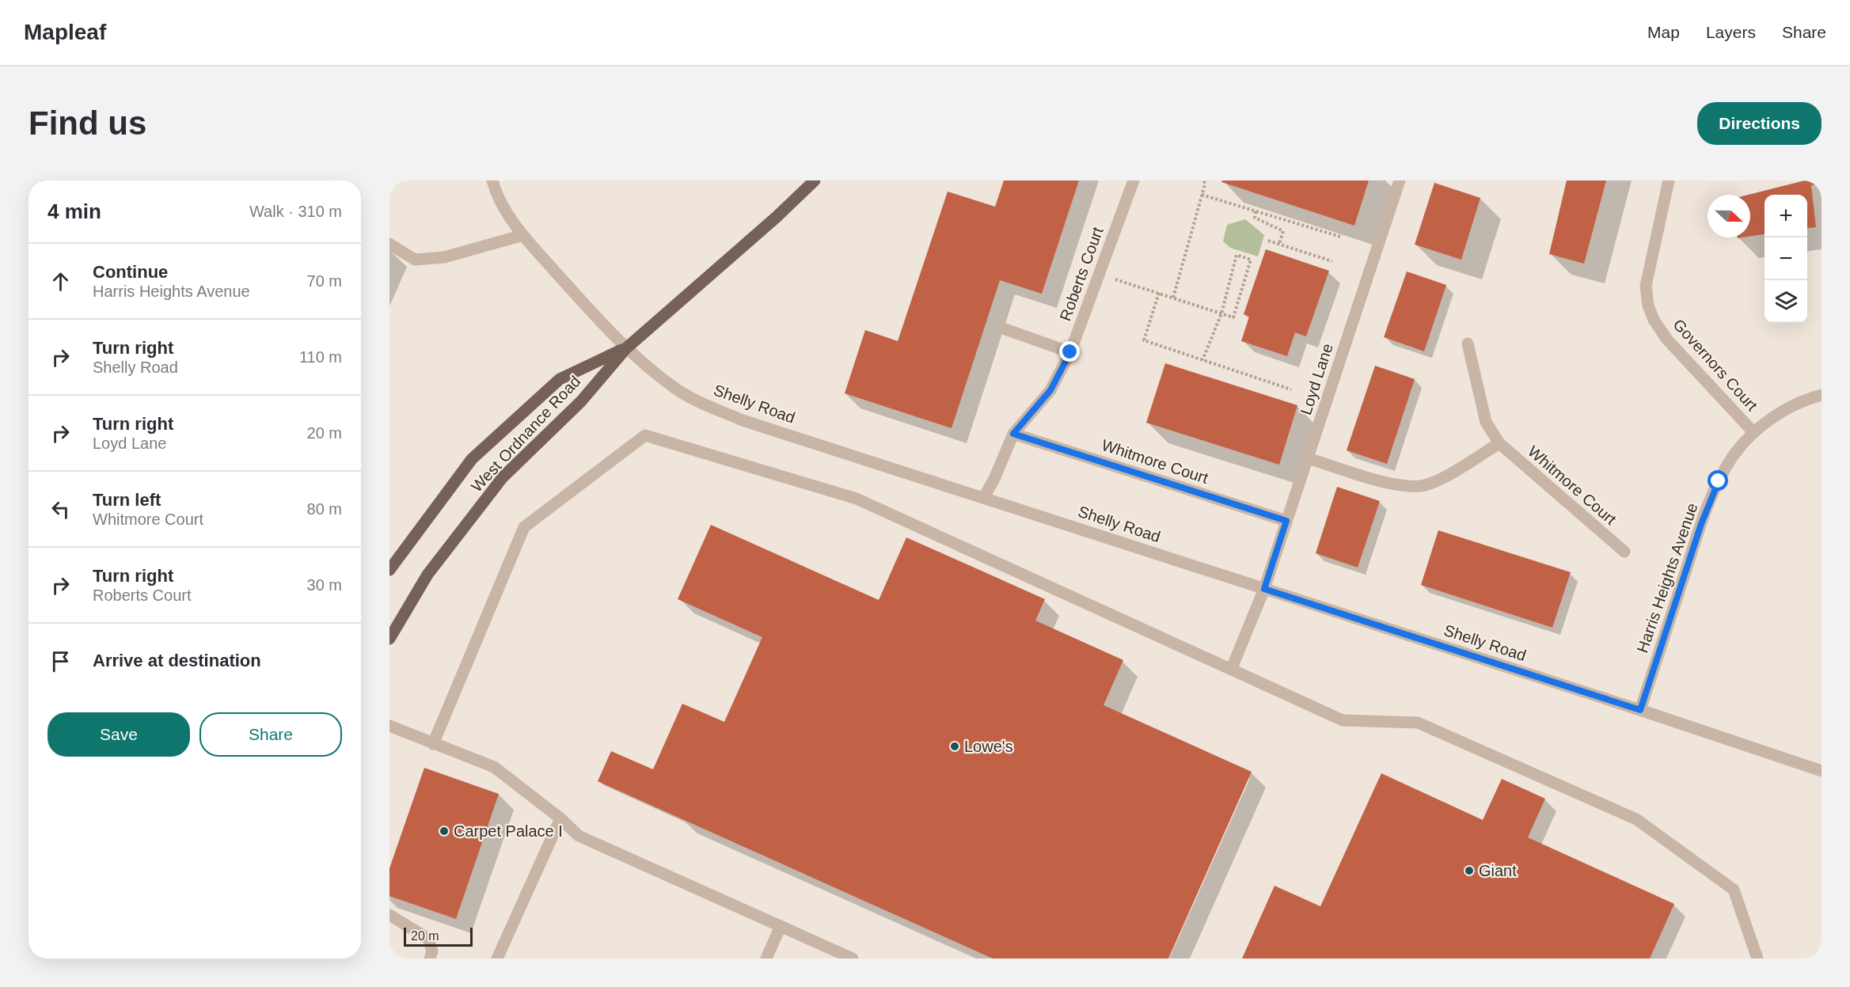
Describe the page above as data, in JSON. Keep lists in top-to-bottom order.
{
  "streets": {
    "main road": ["West Ordnance Road"],
    "street": [
      "Roberts Court",
      "Governors Court",
      "Loyd Lane",
      "Shelly Road",
      "Whitmore Court",
      "Harris Heights Avenue"
    ]
  },
  "crossings": [
    ["Roberts Court", "Shelly Road"],
    ["Roberts Court", "Whitmore Court"],
    ["Governors Court", "Harris Heights Avenue"],
    ["Loyd Lane", "Shelly Road"],
    ["Loyd Lane", "Whitmore Court"],
    ["Shelly Road", "West Ordnance Road"],
    ["Shelly Road", "Harris Heights Avenue"]
  ],
  "places": ["Lowe's", "Carpet Palace I", "Giant"],
  "scale_bar": "20 m",
  "north": "right",
  "page": {
    "header": "Mapleaf",
    "nav": ["Map", "Layers", "Share"],
    "buttons": [
      "Directions",
      ["Save", "Share"]
    ],
    "title": "Find us",
    "heading": ["4 min", "Walk · 310 m"],
    "map_buttons": ["+", "−"],
    "list": [
      ["Continue", "Harris Heights Avenue", "70 m"],
      ["Turn right", "Shelly Road", "110 m"],
      ["Turn right", "Loyd Lane", "20 m"],
      ["Turn left", "Whitmore Court", "80 m"],
      ["Turn right", "Roberts Court", "30 m"],
      "Arrive at destination"
    ],
    "scale": "20 m"
  }
}
